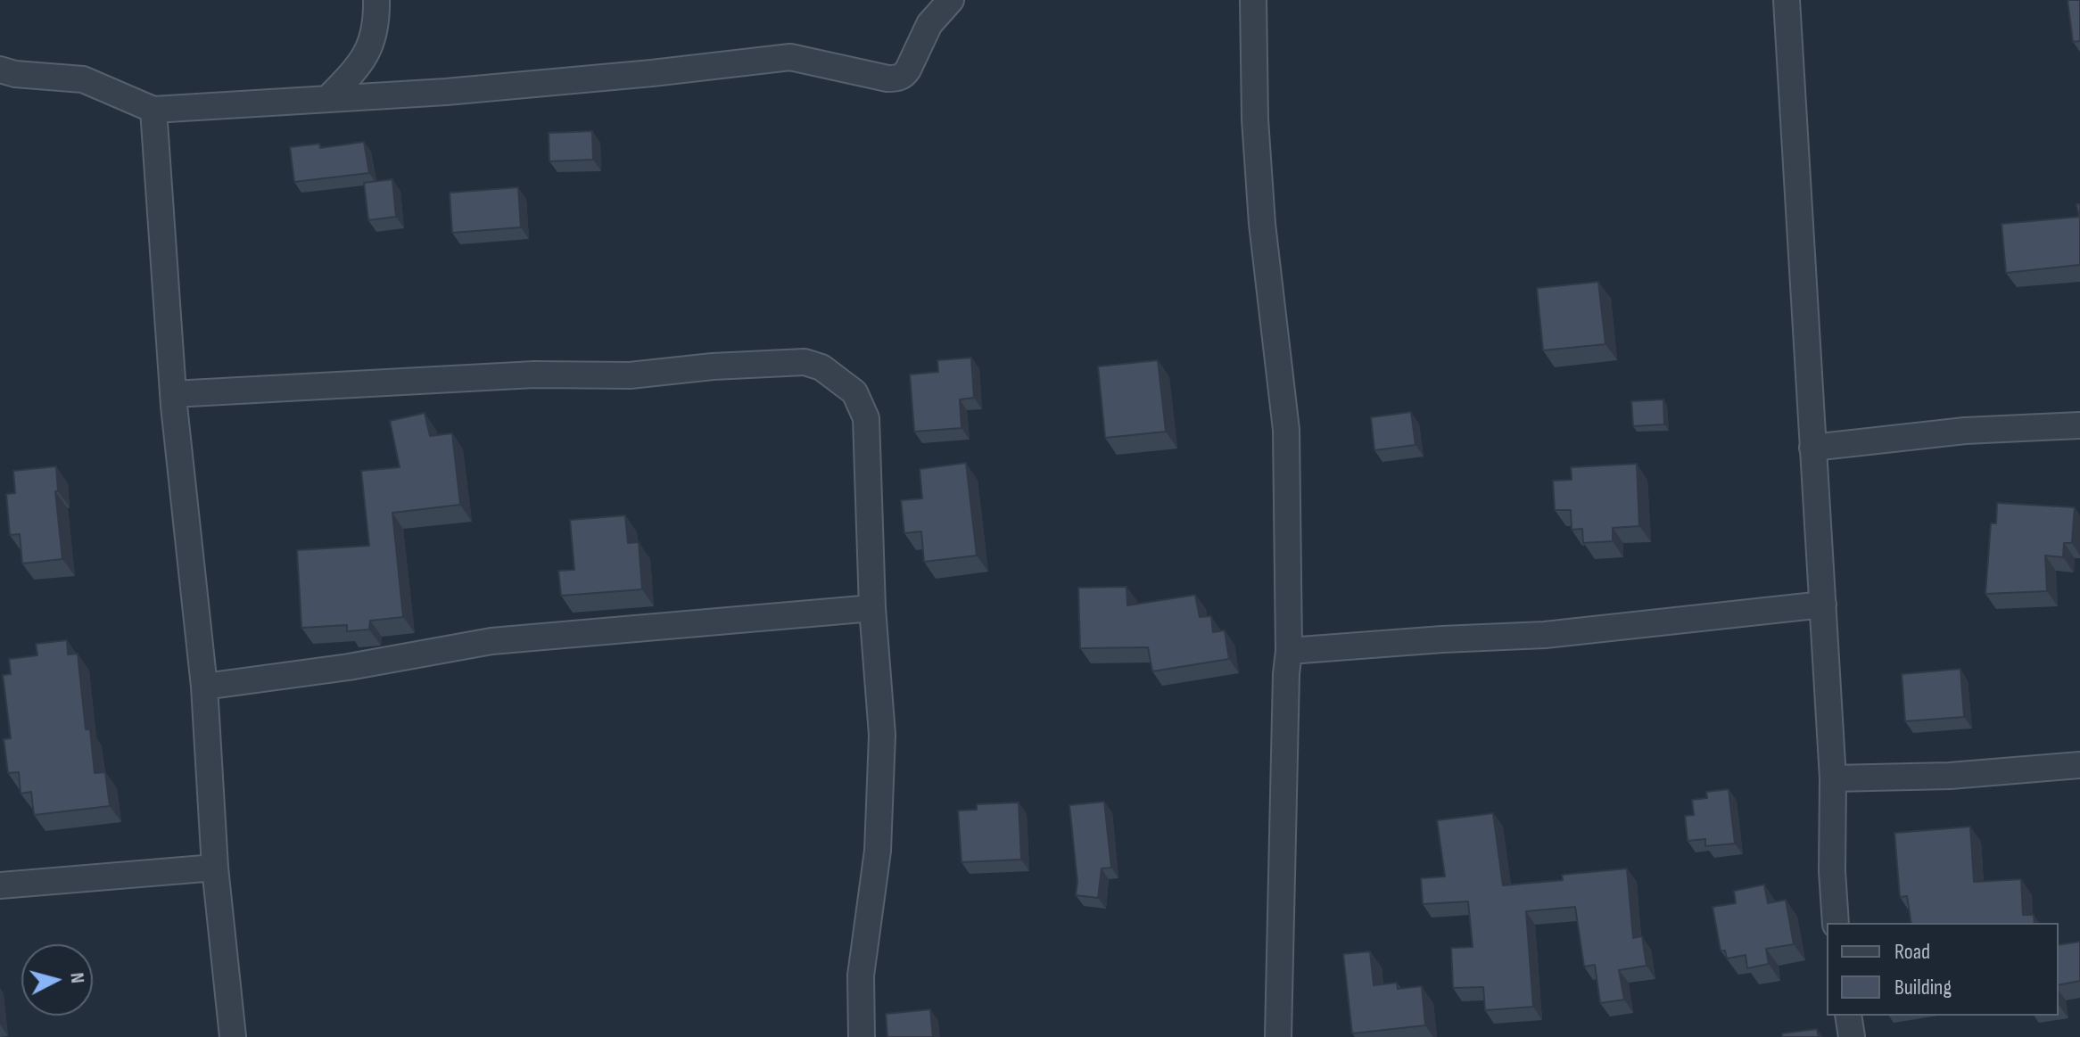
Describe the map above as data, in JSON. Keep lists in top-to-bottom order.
{
  "legend": ["Road", "Building"],
  "north": "right"
}
